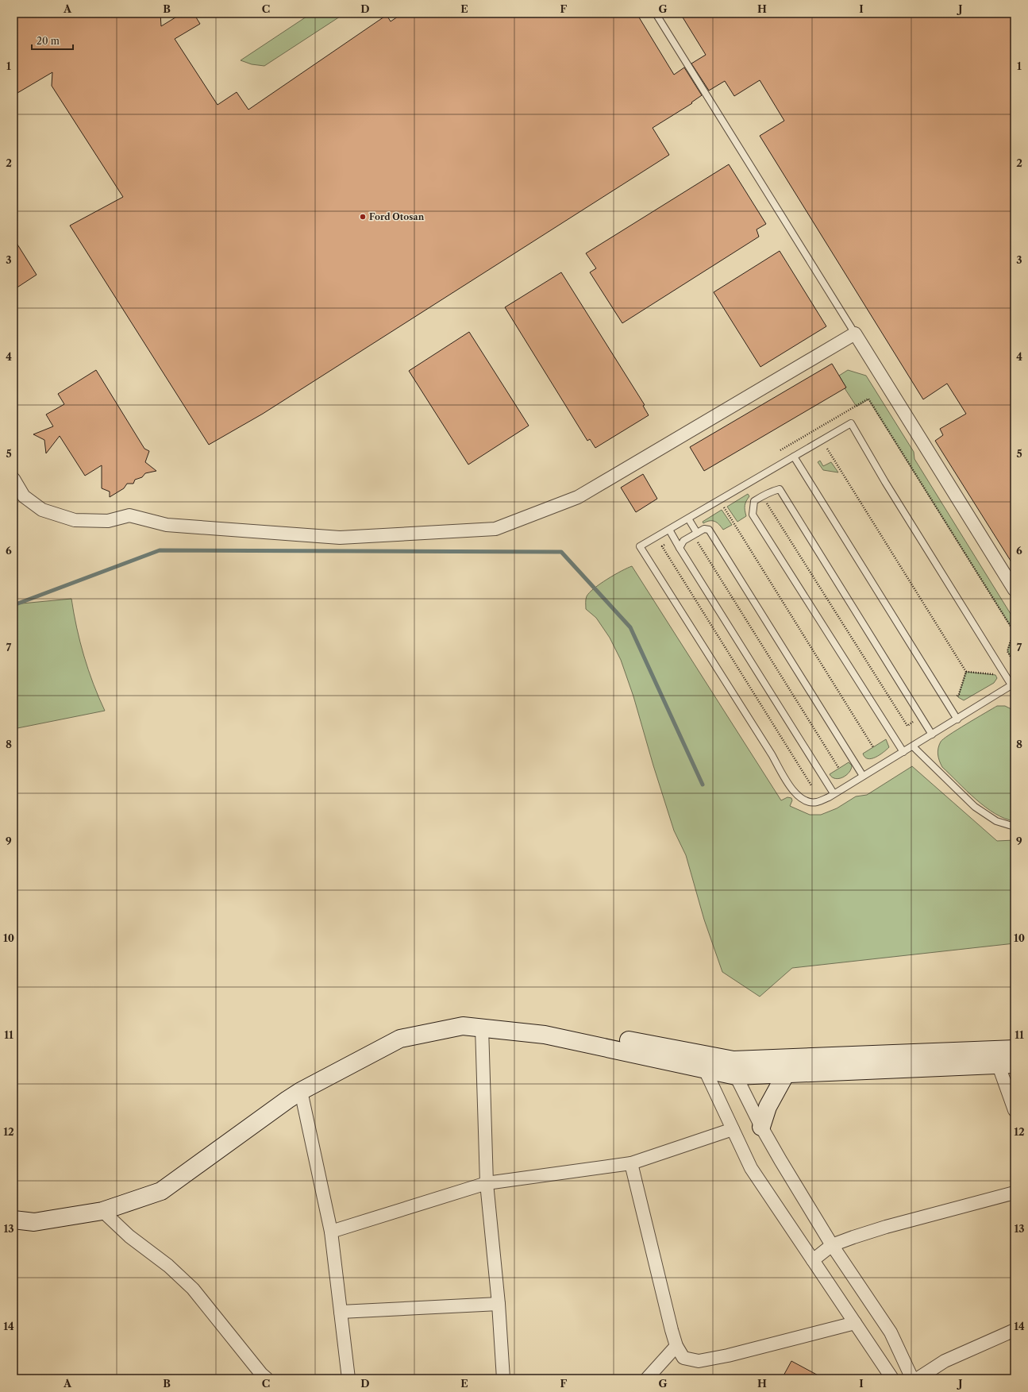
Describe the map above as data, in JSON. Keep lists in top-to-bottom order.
{
  "places": ["Ford Otosan"],
  "scale_bar": "20 m",
  "grid": {
    "columns": [
      "A",
      "B",
      "C",
      "D",
      "E",
      "F",
      "G",
      "H",
      "I",
      "J"
    ],
    "rows": [
      "1",
      "2",
      "3",
      "4",
      "5",
      "6",
      "7",
      "8",
      "9",
      "10",
      "11",
      "12",
      "13",
      "14"
    ]
  }
}
